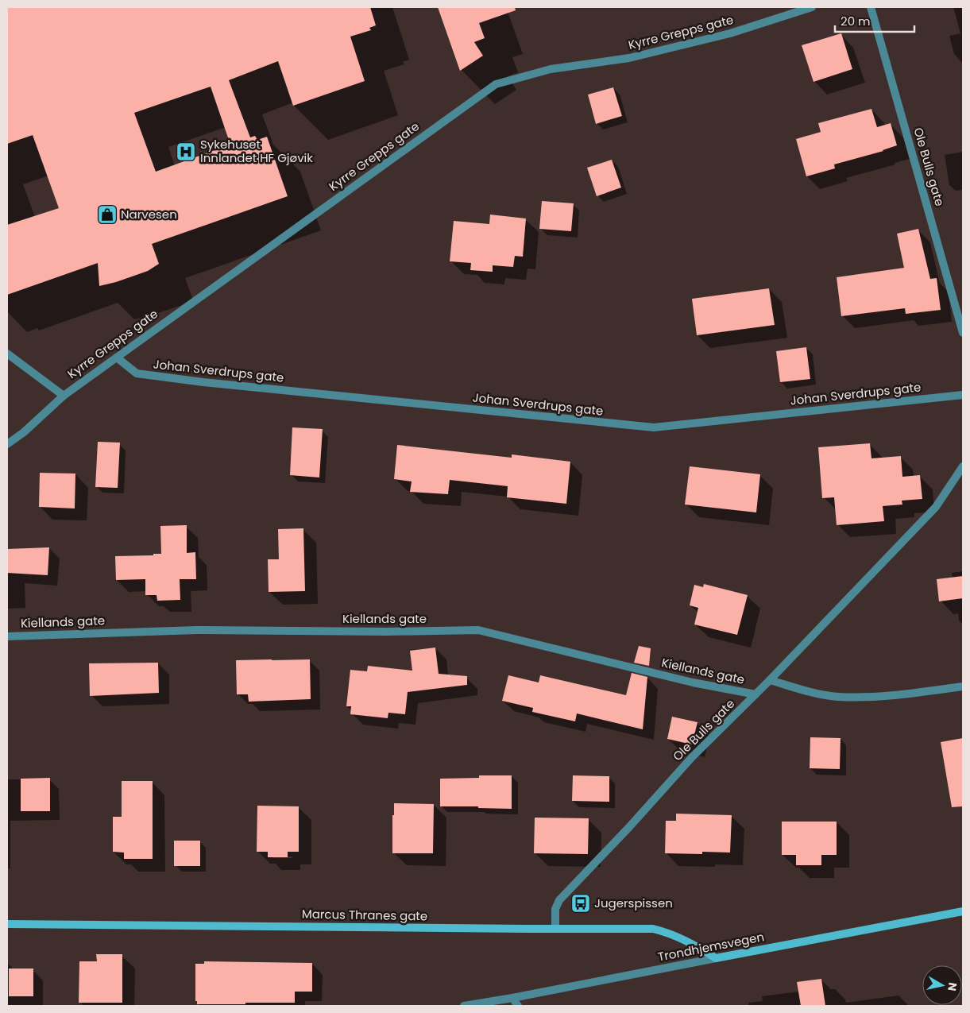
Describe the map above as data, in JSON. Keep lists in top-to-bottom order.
{
  "streets": {
    "main road": ["Marcus Thranes gate", "Trondhjemsvegen"],
    "street": [
      "Kyrre Grepps gate",
      "Ole Bulls gate",
      "Johan Sverdrups gate",
      "Kiellands gate"
    ]
  },
  "crossings": [
    ["Kyrre Grepps gate", "Johan Sverdrups gate"],
    ["Ole Bulls gate", "Kiellands gate"],
    ["Ole Bulls gate", "Marcus Thranes gate"],
    ["Marcus Thranes gate", "Trondhjemsvegen"]
  ],
  "places": {
    "hospital": ["Sykehuset Innlandet HF Gjøvik"],
    "shop": ["Narvesen"],
    "bus stop": ["Jugerspissen"]
  },
  "scale_bar": "20 m",
  "north": "right"
}
